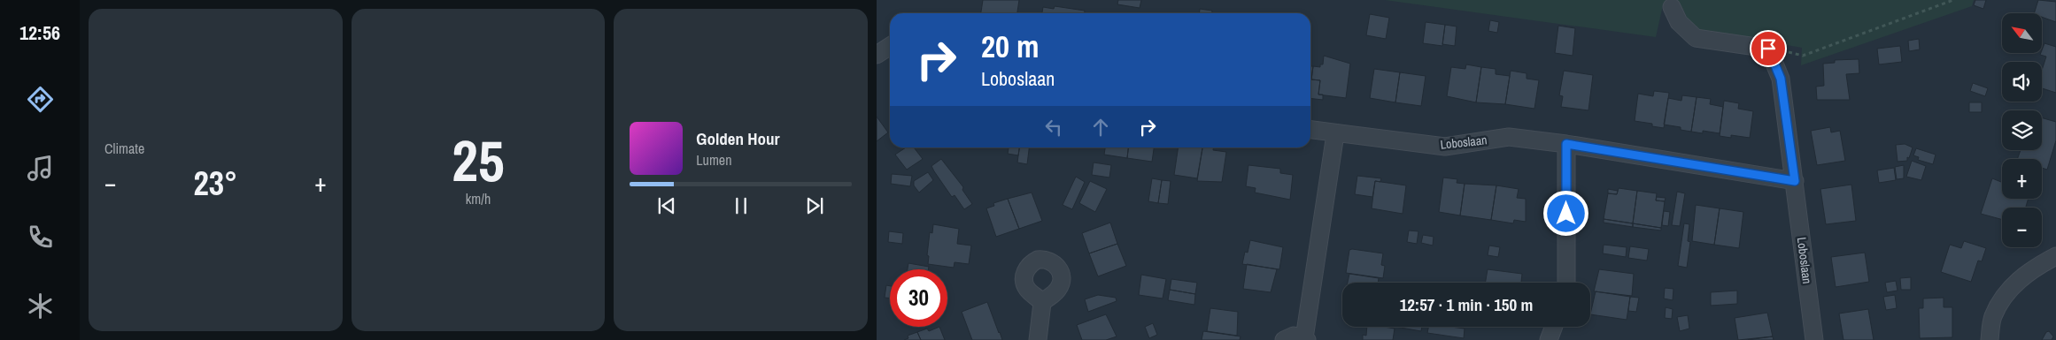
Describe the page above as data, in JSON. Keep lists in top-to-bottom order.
{
  "streets": {
    "street": ["Loboslaan"]
  },
  "north": "top left",
  "page": {
    "tabs": "12:56",
    "tile": [
      "Climate",
      ["25", "km/h"]
    ],
    "map_buttons": ["+", "−"],
    "turn": ["20 m", "Loboslaan"],
    "song": ["Golden Hour", "Lumen"],
    "heat": ["−", "23°", "+"],
    "limit": "30",
    "trip": "12:57 · 1 min · 150 m"
  }
}
